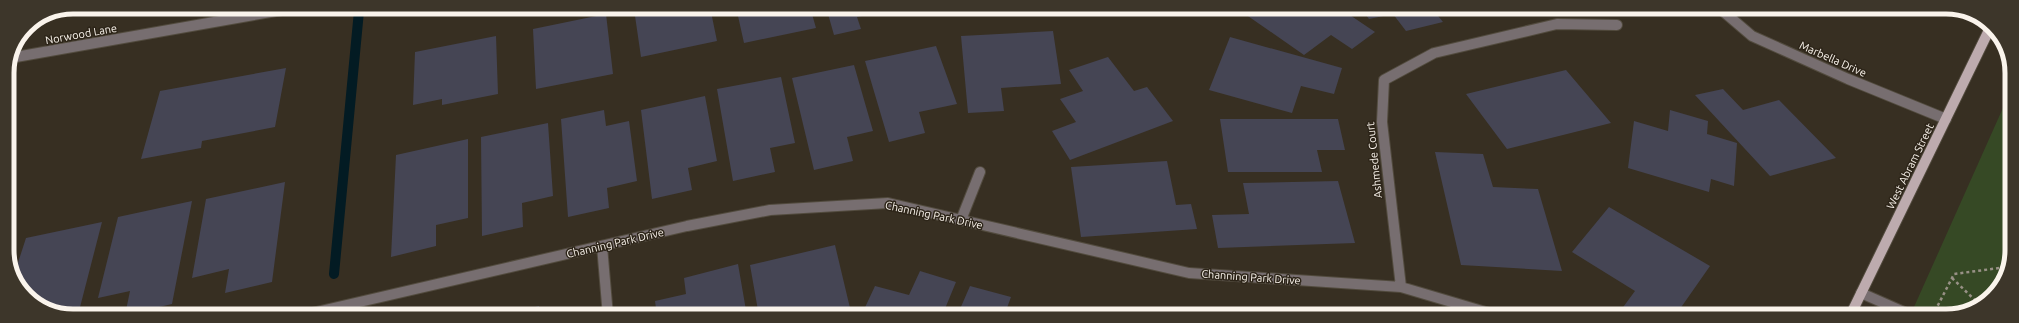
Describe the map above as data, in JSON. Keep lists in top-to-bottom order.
{
  "streets": {
    "main road": ["West Abram Street"],
    "street": [
      "Norwood Lane",
      "Marbella Drive",
      "Ashmede Court",
      "Channing Park Drive"
    ]
  },
  "crossings": [
    ["Marbella Drive", "West Abram Street"],
    ["Ashmede Court", "Channing Park Drive"]
  ]
}
